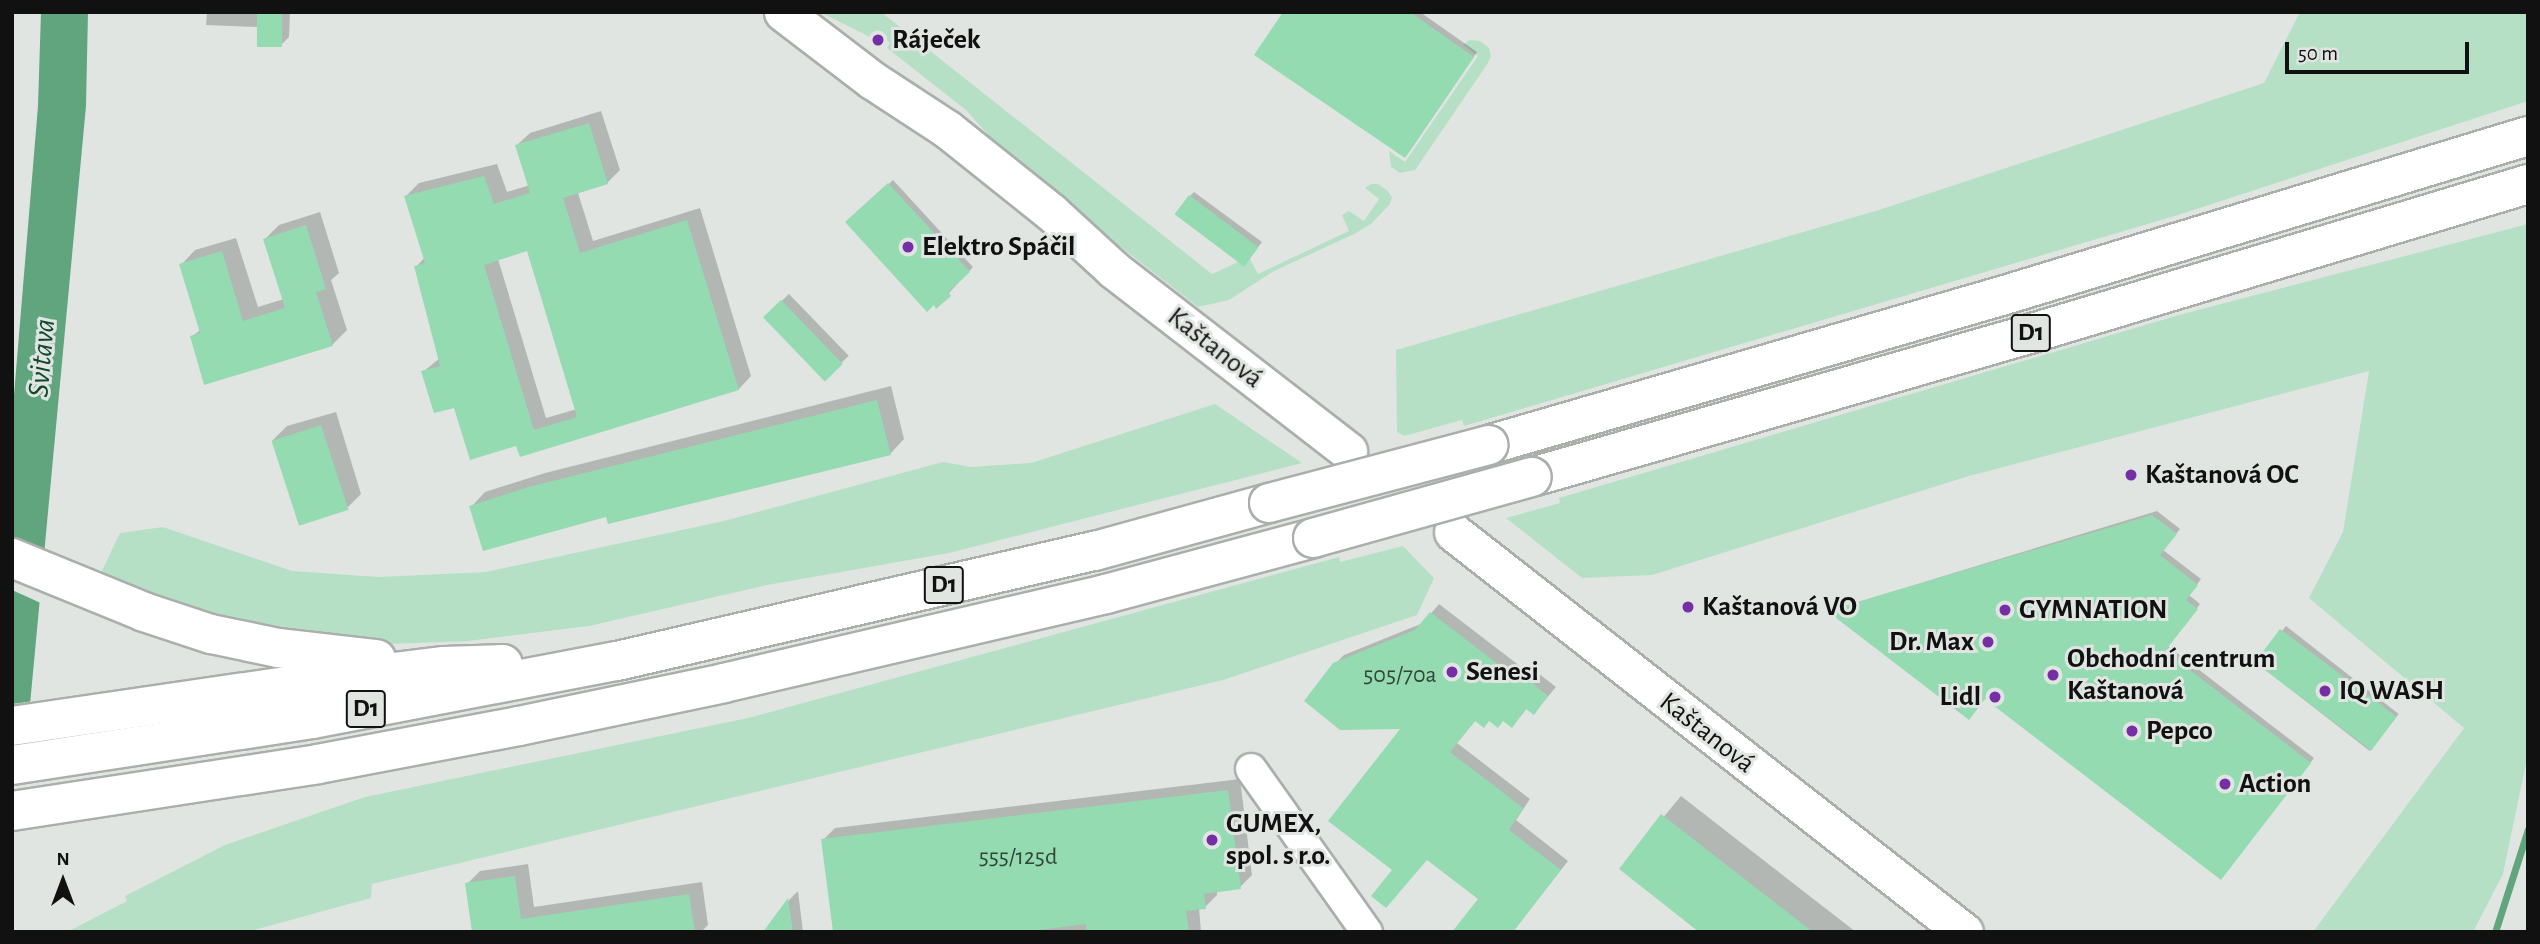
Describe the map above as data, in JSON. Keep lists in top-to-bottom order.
{
  "streets": {
    "highway": ["D1"],
    "main road": ["Kaštanová"]
  },
  "water": ["Svitava"],
  "places": [
    "Ráječek",
    "Elektro Spáčil",
    "Kaštanová OC",
    "Kaštanová VO",
    "GYMNATION",
    "Dr. Max",
    "Senesi",
    "Obchodní centrum Kaštanová",
    "IQ WASH",
    "Lidl",
    "Pepco",
    "Action",
    "GUMEX, spol. s r.o."
  ],
  "house_numbers": ["505/70a", "555/125d"],
  "scale_bar": "50 m",
  "north": "top"
}
